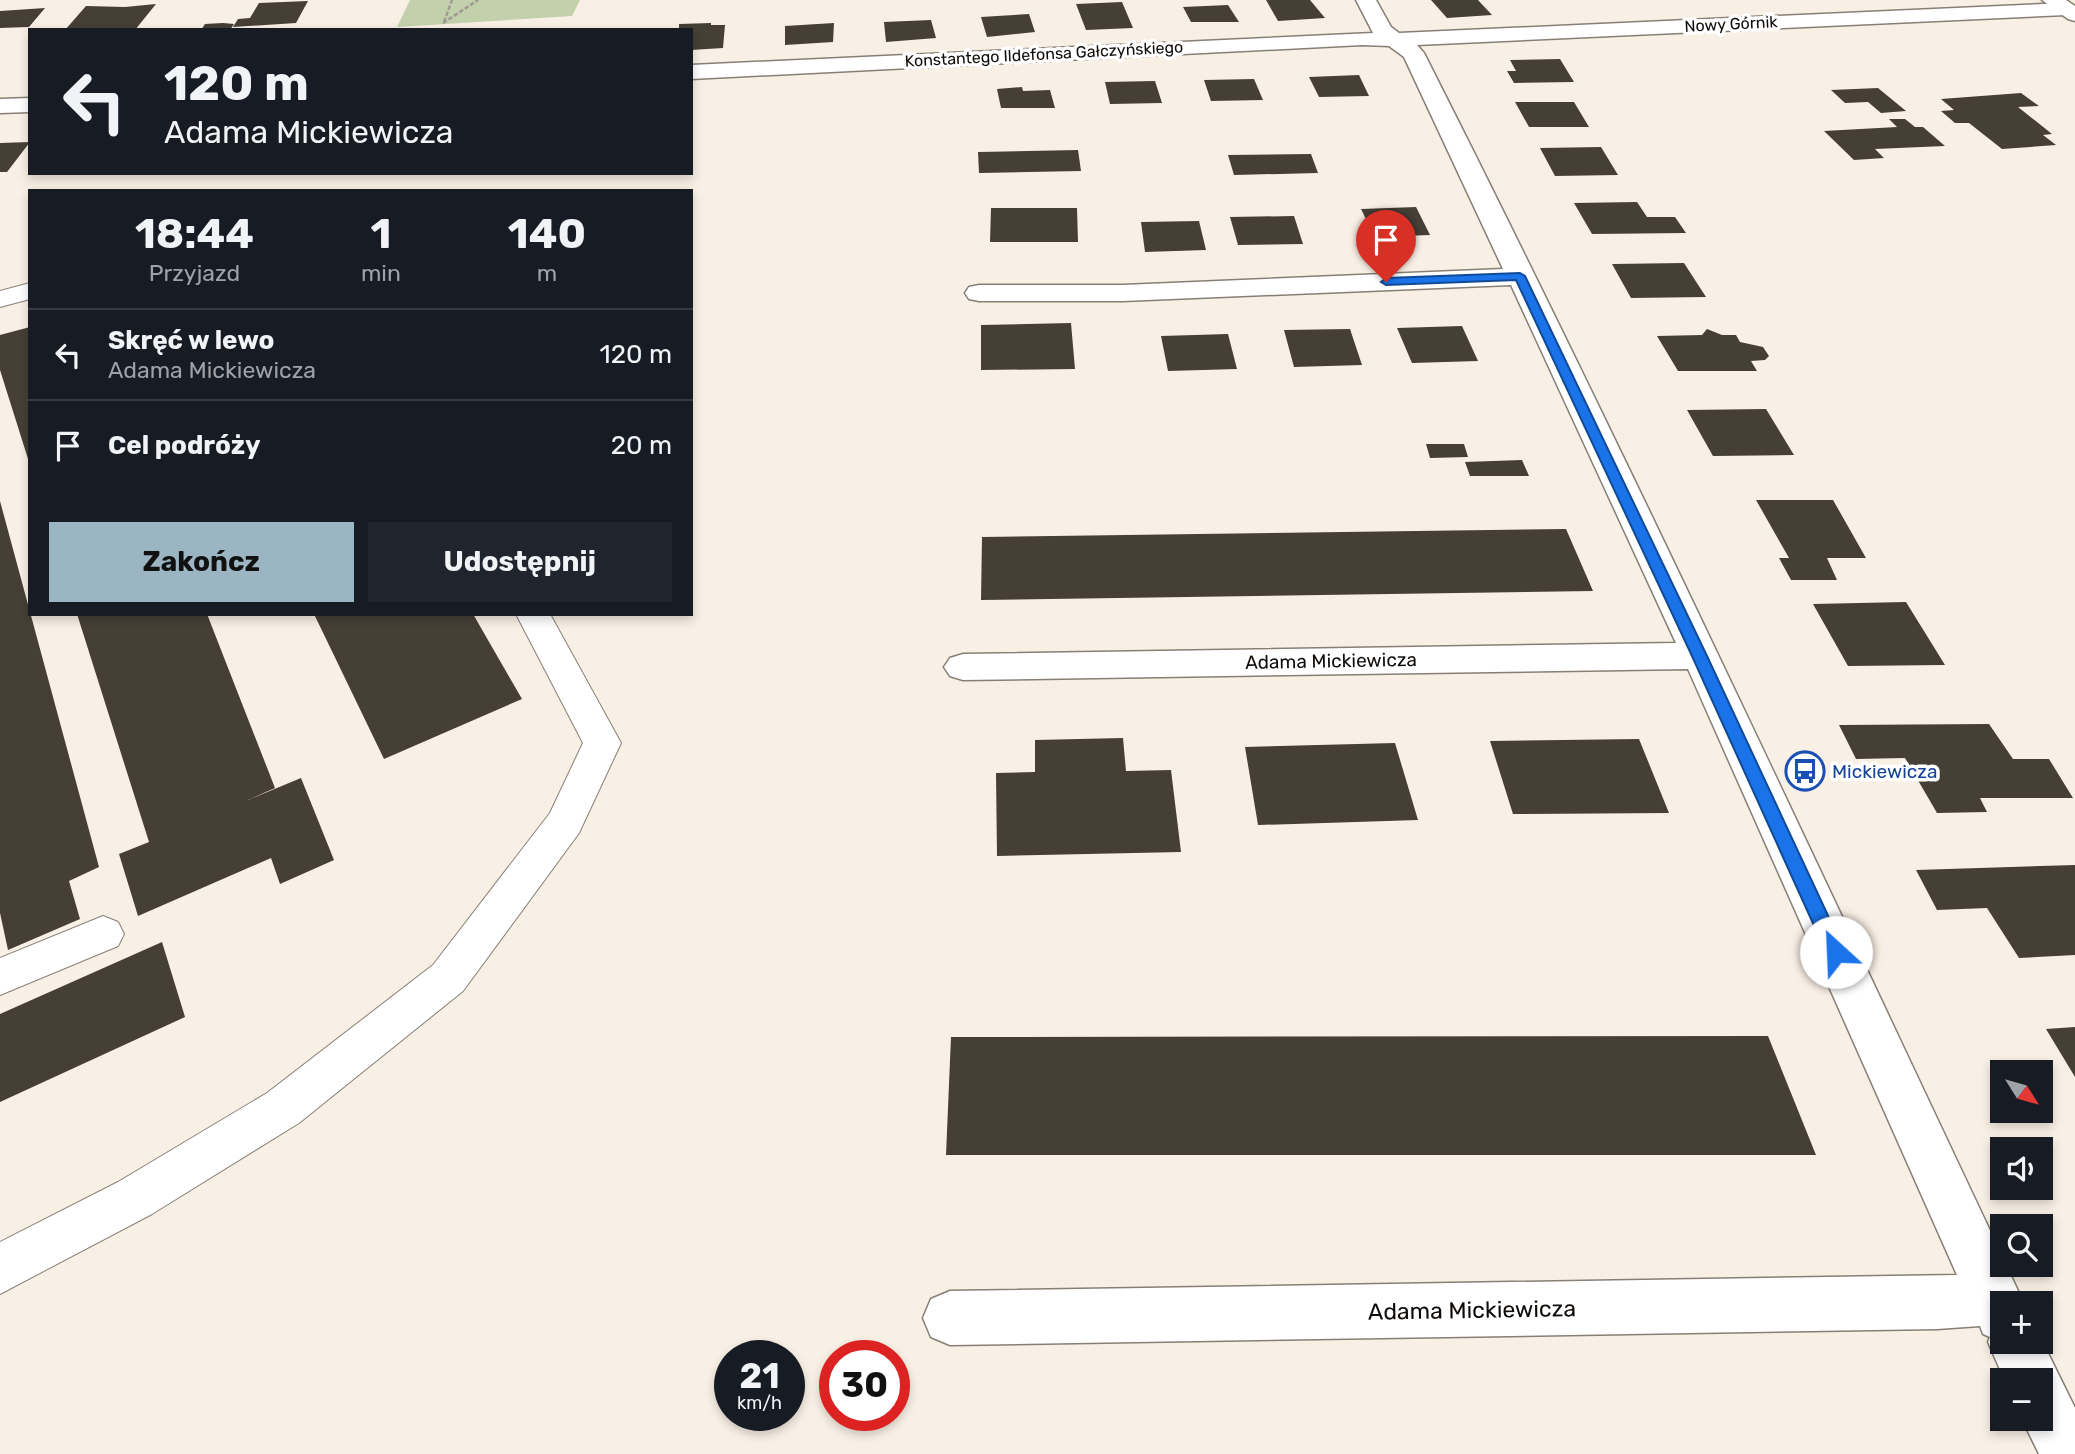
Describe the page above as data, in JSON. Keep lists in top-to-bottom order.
{
  "streets": {
    "street": ["Nowy Górnik", "Konstantego Ildefonsa Gałczyńskiego", "Adama Mickiewicza"]
  },
  "crossings": [
    ["Nowy Górnik", "Konstantego Ildefonsa Gałczyńskiego"]
  ],
  "places": {
    "bus stop": ["Mickiewicza"]
  },
  "north": "bottom right",
  "page": {
    "turn": ["120 m", "Adama Mickiewicza"],
    "eta": [
      "18:44",
      "Przyjazd",
      "1",
      "min",
      "140",
      "m"
    ],
    "list": [
      {
        "name": "Skręć w lewo",
        "note": "Adama Mickiewicza",
        "value": "120 m"
      },
      {
        "name": "Cel podróży",
        "value": "20 m"
      }
    ],
    "buttons": ["Zakończ", "Udostępnij"],
    "map_buttons": ["+", "−"],
    "speed": "21 km/h",
    "limit": "30"
  }
}
